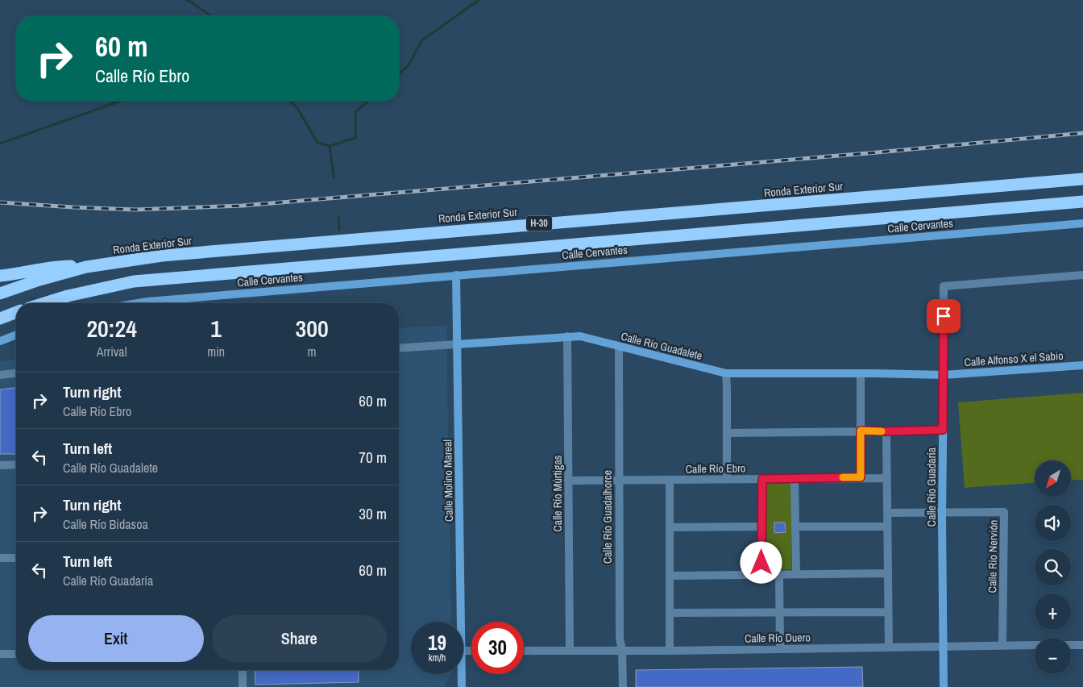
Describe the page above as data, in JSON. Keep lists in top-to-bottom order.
{
  "streets": {
    "highway": ["Ronda Exterior Sur", "H-30"],
    "street": [
      "Calle Cervantes",
      "Calle Río Guadalete",
      "Calle Alfonso X el Sabio",
      "Calle Río Ebro",
      "Calle Molino Mareal",
      "Calle Río Guadaría",
      "Calle Río Múrtigas",
      "Calle Río Guadalhorce",
      "Calle Río Nervión",
      "Calle Río Duero"
    ]
  },
  "crossings": [
    ["Calle Cervantes", "Calle Molino Mareal"],
    ["Calle Río Guadalete", "Calle Alfonso X el Sabio"],
    ["Calle Río Guadalete", "Calle Molino Mareal"],
    ["Calle Río Guadalete", "Calle Río Múrtigas"],
    ["Calle Río Guadalete", "Calle Río Guadalhorce"],
    ["Calle Alfonso X el Sabio", "Calle Río Guadaría"],
    ["Calle Río Ebro", "Calle Río Múrtigas"],
    ["Calle Río Ebro", "Calle Río Guadalhorce"],
    ["Calle Río Guadaría", "Calle Río Nervión"],
    ["Calle Río Guadaría", "Calle Río Duero"],
    ["Calle Río Múrtigas", "Calle Río Duero"],
    ["Calle Río Guadalhorce", "Calle Río Duero"],
    ["Calle Río Nervión", "Calle Río Duero"]
  ],
  "north": "bottom left",
  "page": {
    "turn": ["60 m", "Calle Río Ebro"],
    "eta": [
      "20:24",
      "Arrival",
      "1",
      "min",
      "300",
      "m"
    ],
    "list": [
      {
        "name": "Turn right",
        "note": "Calle Río Ebro",
        "value": "60 m"
      },
      {
        "name": "Turn left",
        "note": "Calle Río Guadalete",
        "value": "70 m"
      },
      {
        "name": "Turn right",
        "note": "Calle Río Bidasoa",
        "value": "30 m"
      },
      {
        "name": "Turn left",
        "note": "Calle Río Guadaría",
        "value": "60 m"
      }
    ],
    "map_buttons": ["+", "−"],
    "buttons": ["Exit", "Share"],
    "speed": "19 km/h",
    "limit": "30"
  }
}
